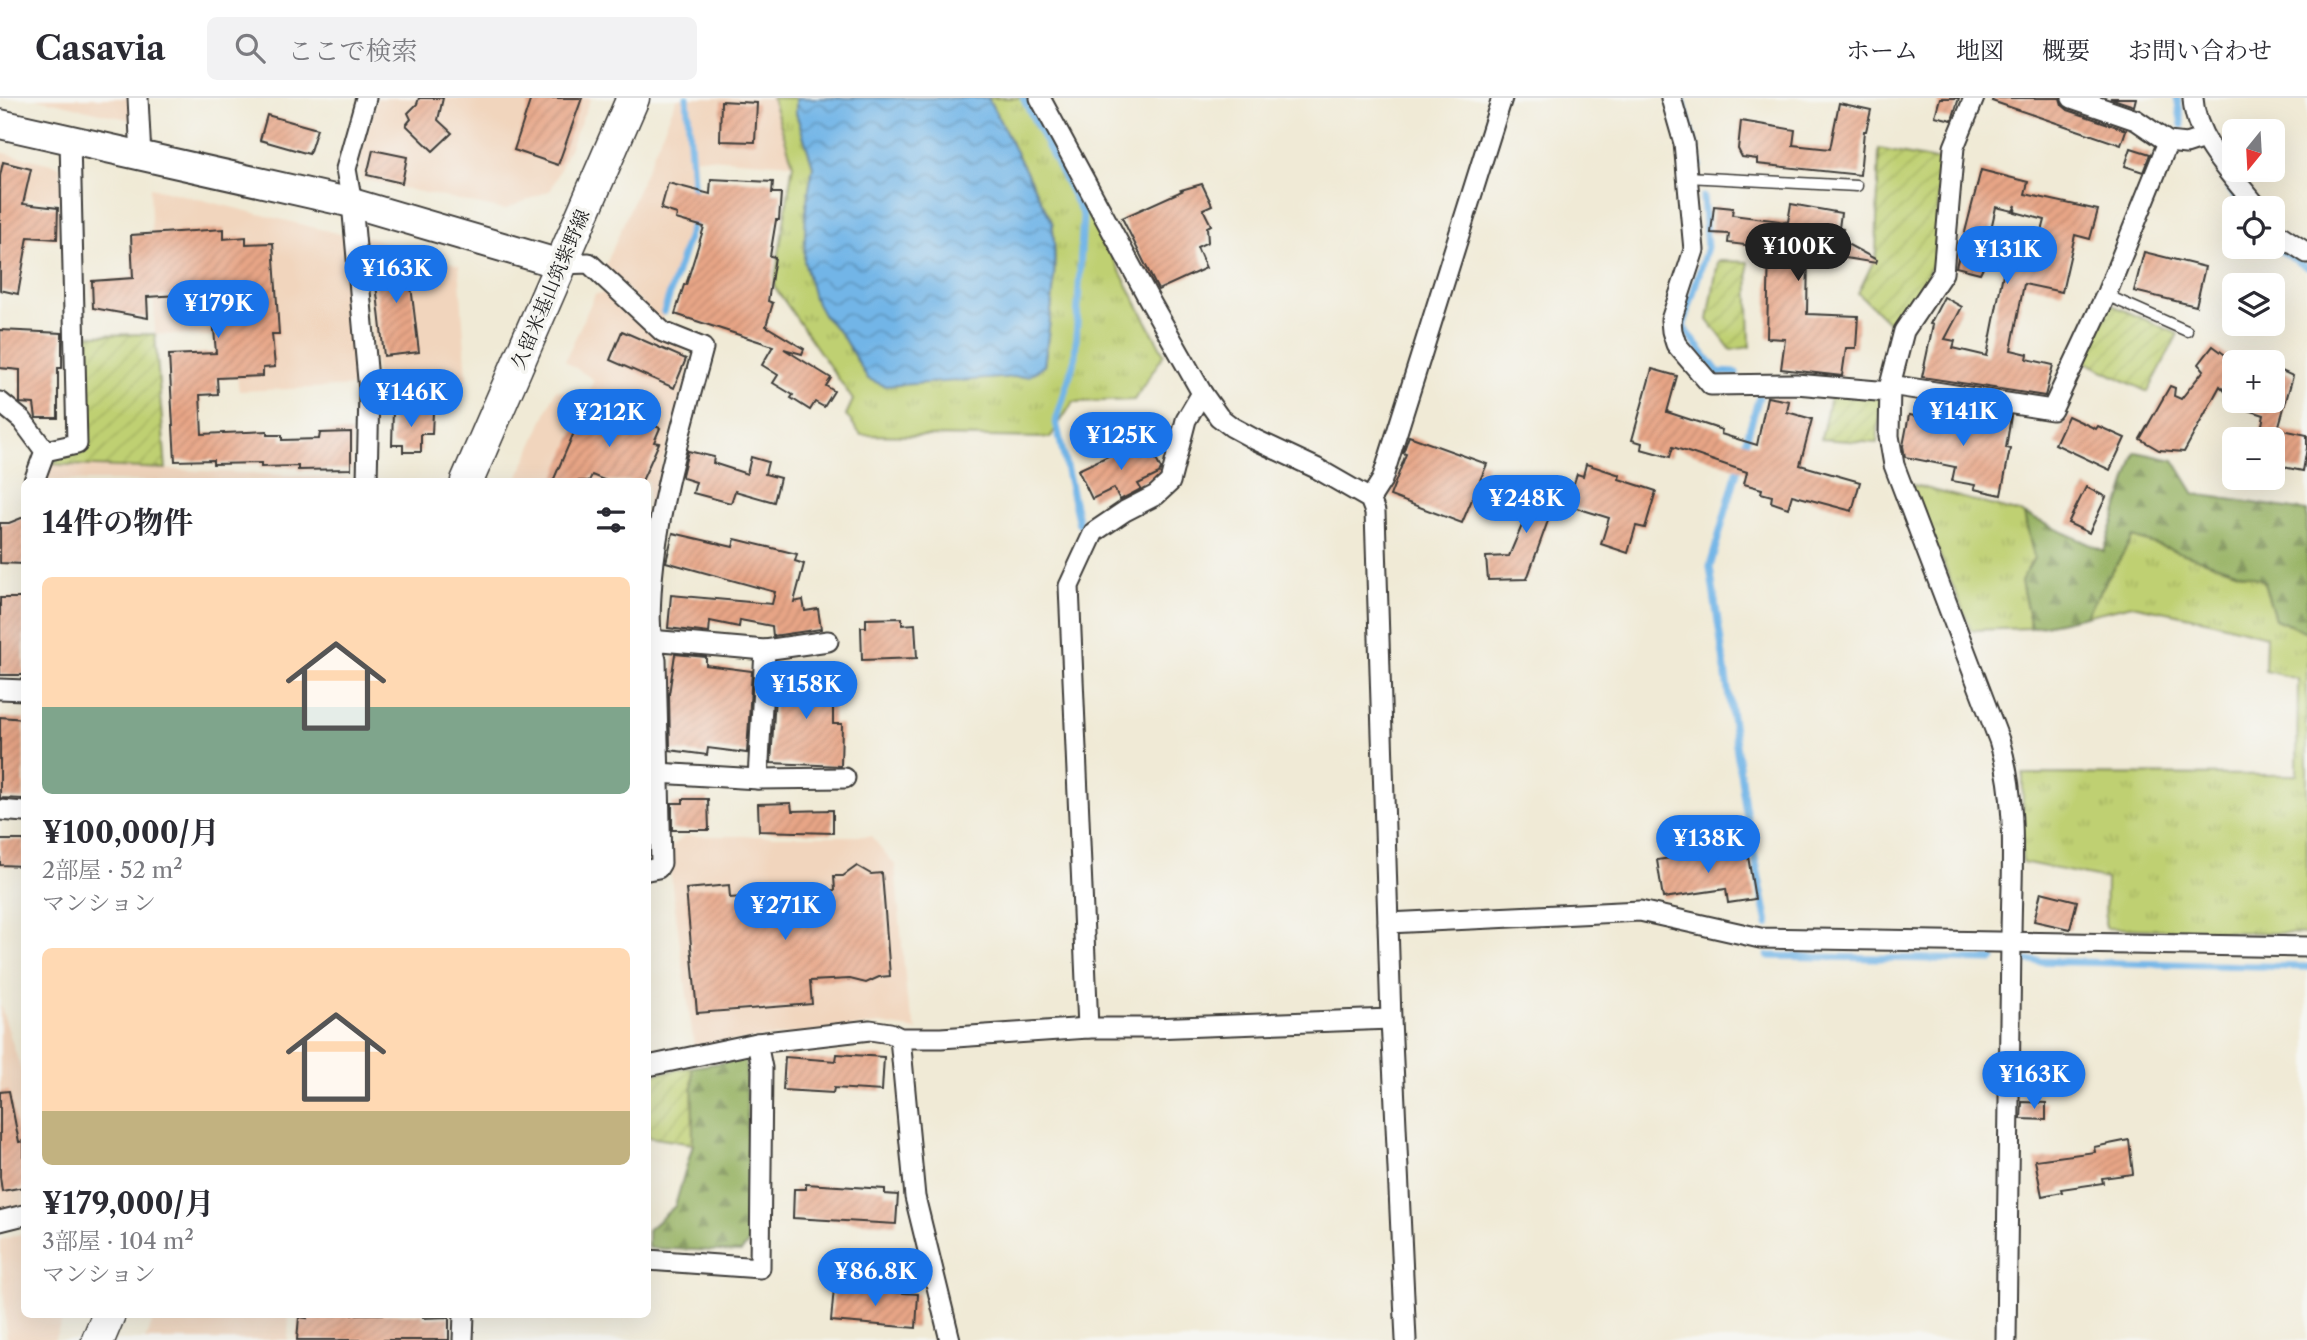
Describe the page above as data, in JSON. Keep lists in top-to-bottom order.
{
  "streets": {
    "main road": ["久留米基山筑紫野線"]
  },
  "north": "bottom",
  "page": {
    "header": "Casavia",
    "search": "ここで検索",
    "nav": [
      "ホーム",
      "地図",
      "概要",
      "お問い合わせ"
    ],
    "map_buttons": ["+", "−"],
    "price": [
      "¥100K",
      "¥131K",
      "¥163K",
      "¥179K",
      "¥146K",
      "¥141K",
      "¥212K",
      "¥125K",
      "¥248K",
      "¥158K",
      "¥138K",
      "¥271K",
      "¥163K",
      "¥86.8K"
    ],
    "heading": "14件の物件",
    "list": [
      {
        "name": "¥100,000/月",
        "note": "2部屋 · 52 m² · マンション"
      },
      {
        "name": "¥179,000/月",
        "note": "3部屋 · 104 m² · マンション"
      }
    ]
  }
}
